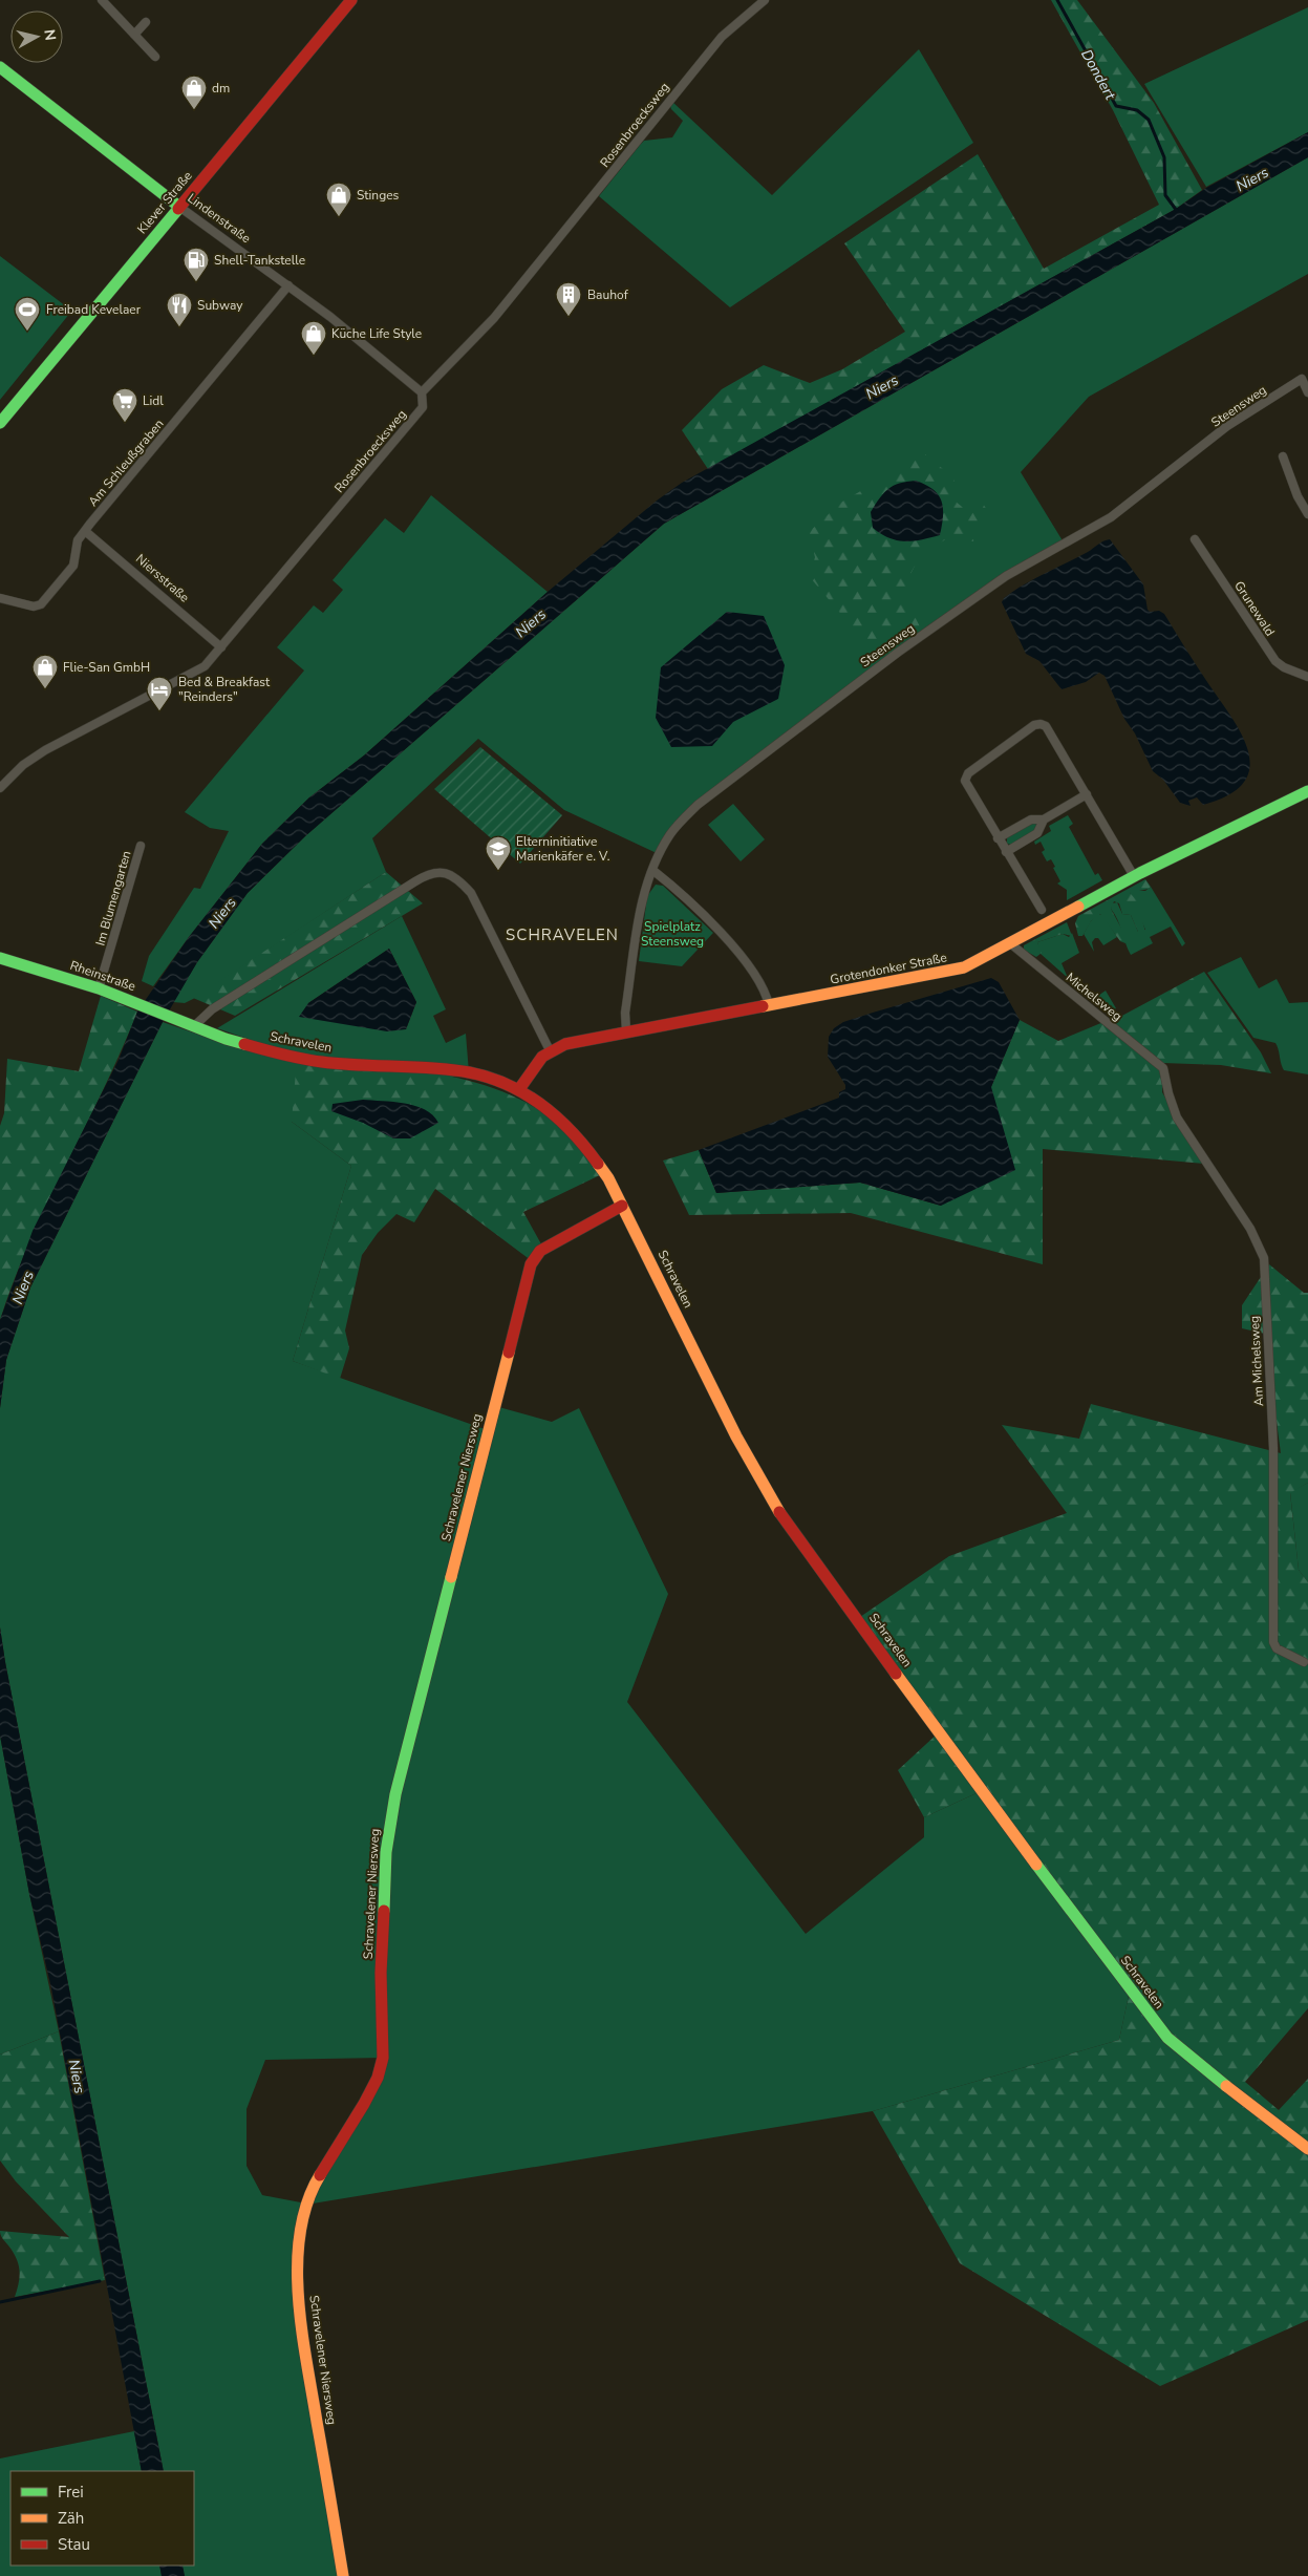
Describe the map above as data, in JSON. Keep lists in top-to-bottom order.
{
  "streets": {
    "main road": [
      "Klever Straße",
      "Lindenstraße",
      "Grotendonker Straße",
      "Rheinstraße",
      "Schravelen",
      "Schravelener Niersweg"
    ],
    "street": [
      "Rosenbroecksweg",
      "Steensweg",
      "Am Schleußgraben",
      "Niersstraße",
      "Grunewald",
      "Im Blumengarten",
      "Michelsweg",
      "Am Michelsweg"
    ]
  },
  "crossings": [
    ["Rosenbroecksweg", "Lindenstraße"],
    ["Rosenbroecksweg", "Niersstraße"],
    ["Klever Straße", "Lindenstraße"],
    ["Lindenstraße", "Am Schleußgraben"],
    ["Steensweg", "Grotendonker Straße"],
    ["Am Schleußgraben", "Niersstraße"],
    ["Im Blumengarten", "Rheinstraße"],
    ["Grotendonker Straße", "Michelsweg"],
    ["Grotendonker Straße", "Schravelen"],
    ["Rheinstraße", "Schravelen"],
    ["Michelsweg", "Am Michelsweg"],
    ["Schravelen", "Schravelener Niersweg"]
  ],
  "districts": ["SCHRAVELEN"],
  "water": ["Dondert", "Niers"],
  "parks": ["Spielplatz Steensweg"],
  "places": {
    "shop": [
      "dm",
      "Stinges",
      "Küche Life Style",
      "Flie-San GmbH"
    ],
    "fuel station": ["Shell-Tankstelle"],
    "building": ["Bauhof"],
    "restaurant": ["Subway"],
    "sports": ["Freibad Kevelaer"],
    "supermarket": ["Lidl"],
    "hotel": ["Bed & Breakfast \"Reinders\""],
    "school or university": ["Elterninitiative Marienkäfer e. V."]
  },
  "legend": ["Frei", "Zäh", "Stau"],
  "north": "right"
}
